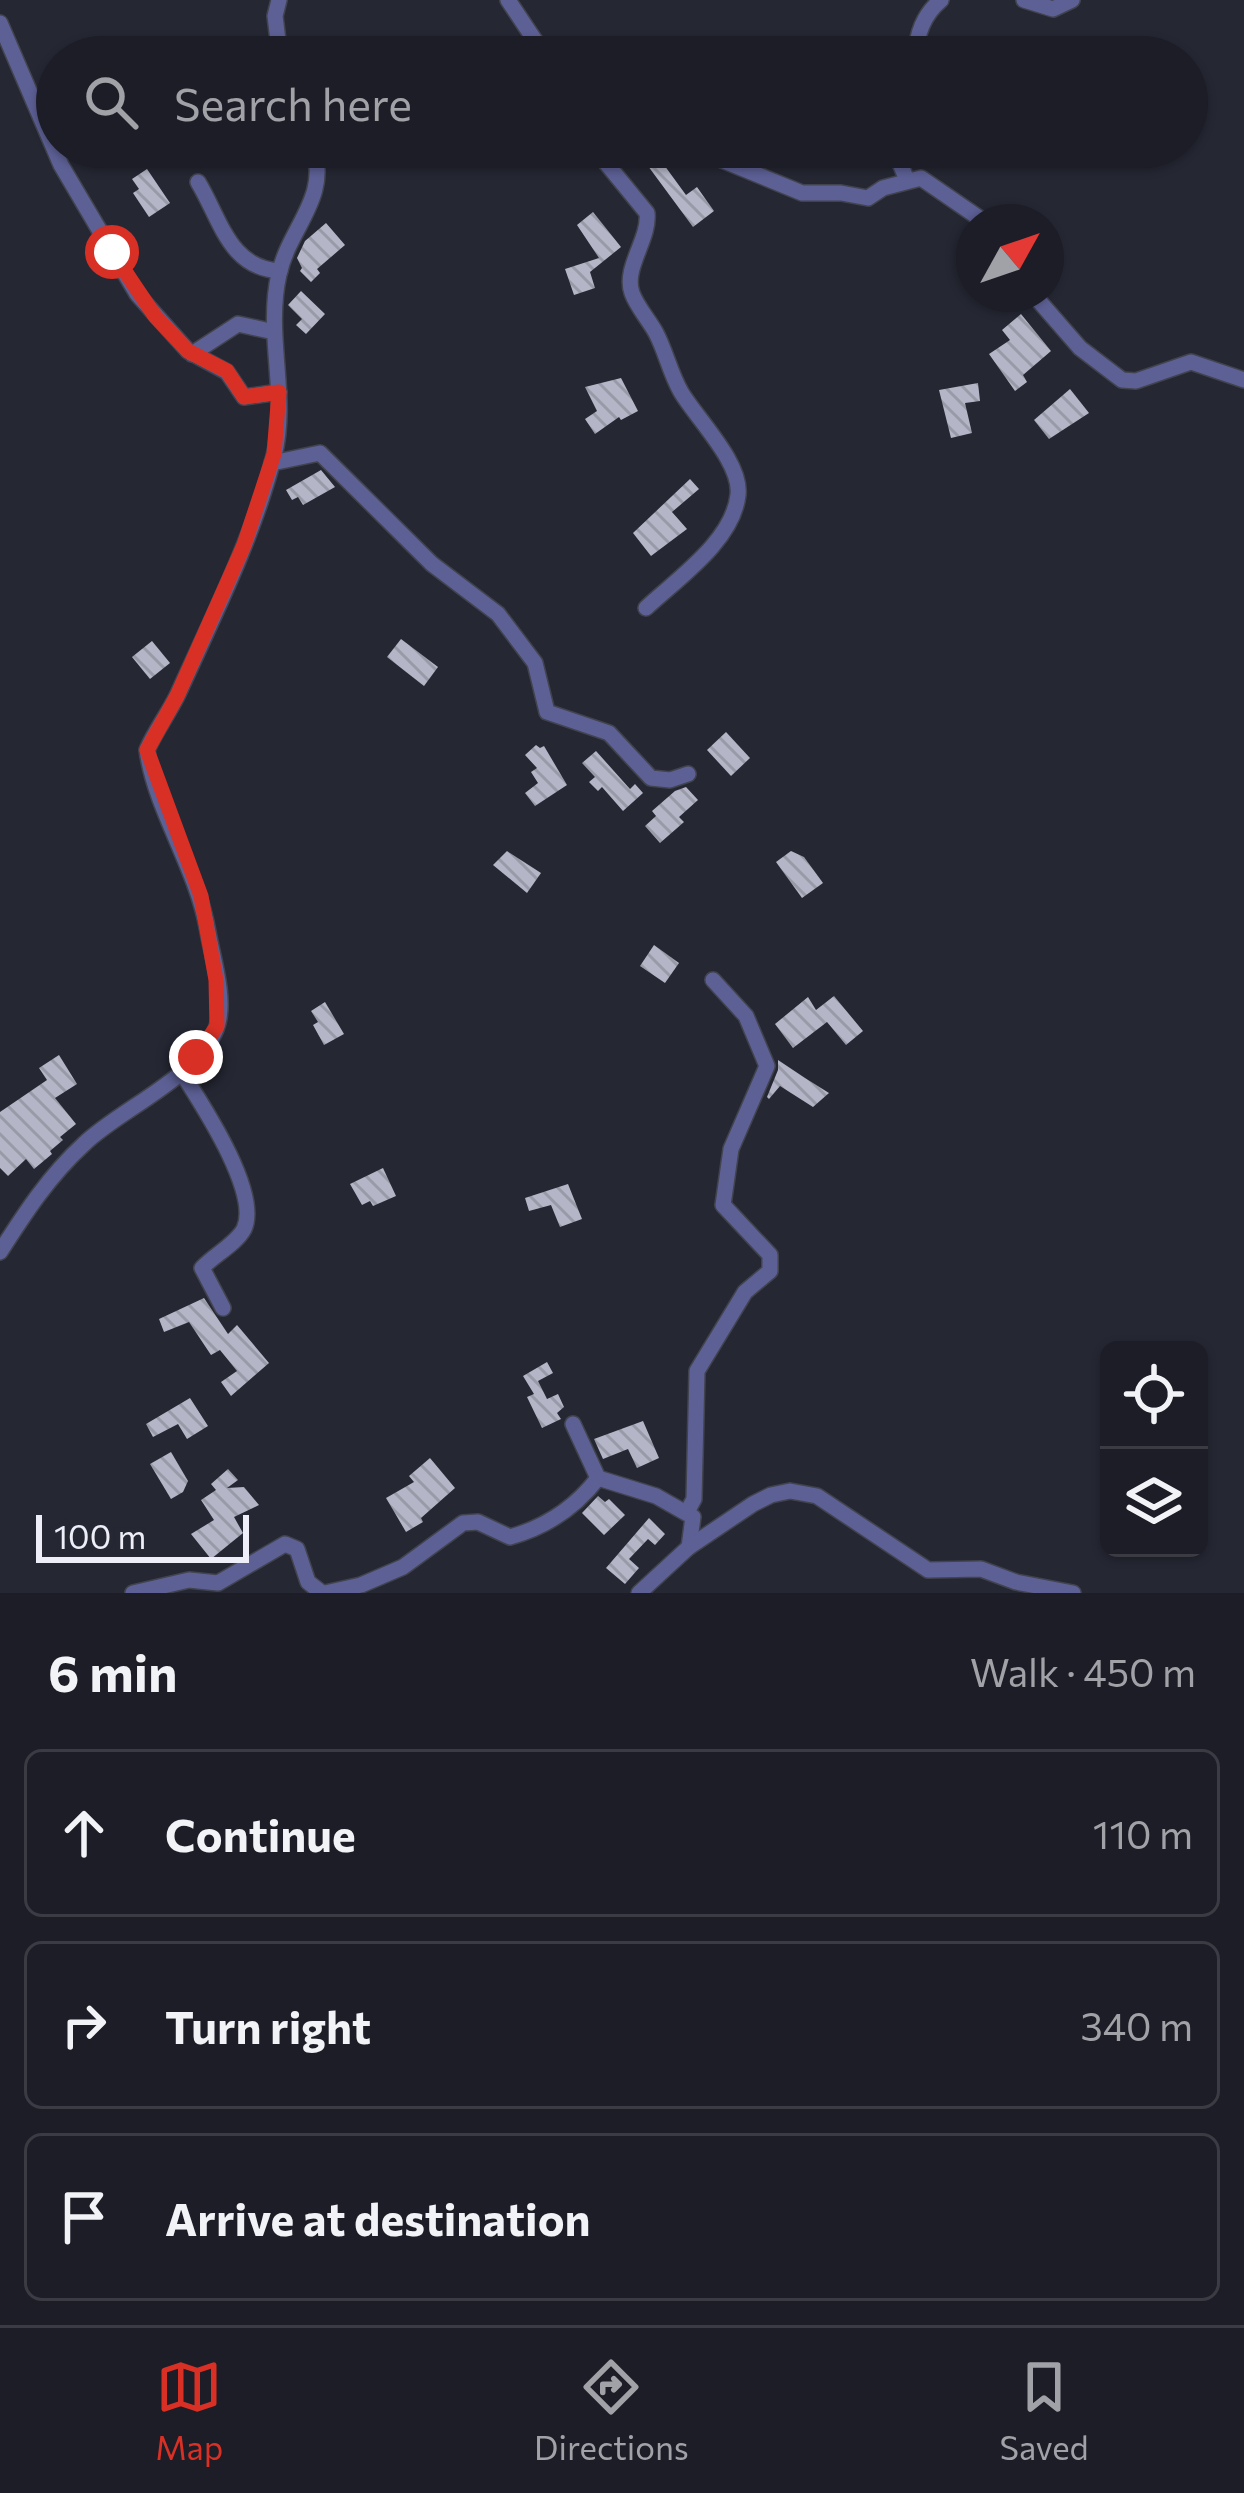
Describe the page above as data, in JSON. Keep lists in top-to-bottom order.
{
  "scale_bar": "100 m",
  "north": "top right",
  "page": {
    "search": "Search here",
    "scale": "100 m",
    "heading": ["6 min", "Walk · 450 m"],
    "list": [
      ["Continue", "110 m"],
      ["Turn right", "340 m"],
      "Arrive at destination"
    ],
    "nav": ["Map", "Directions", "Saved"]
  }
}
